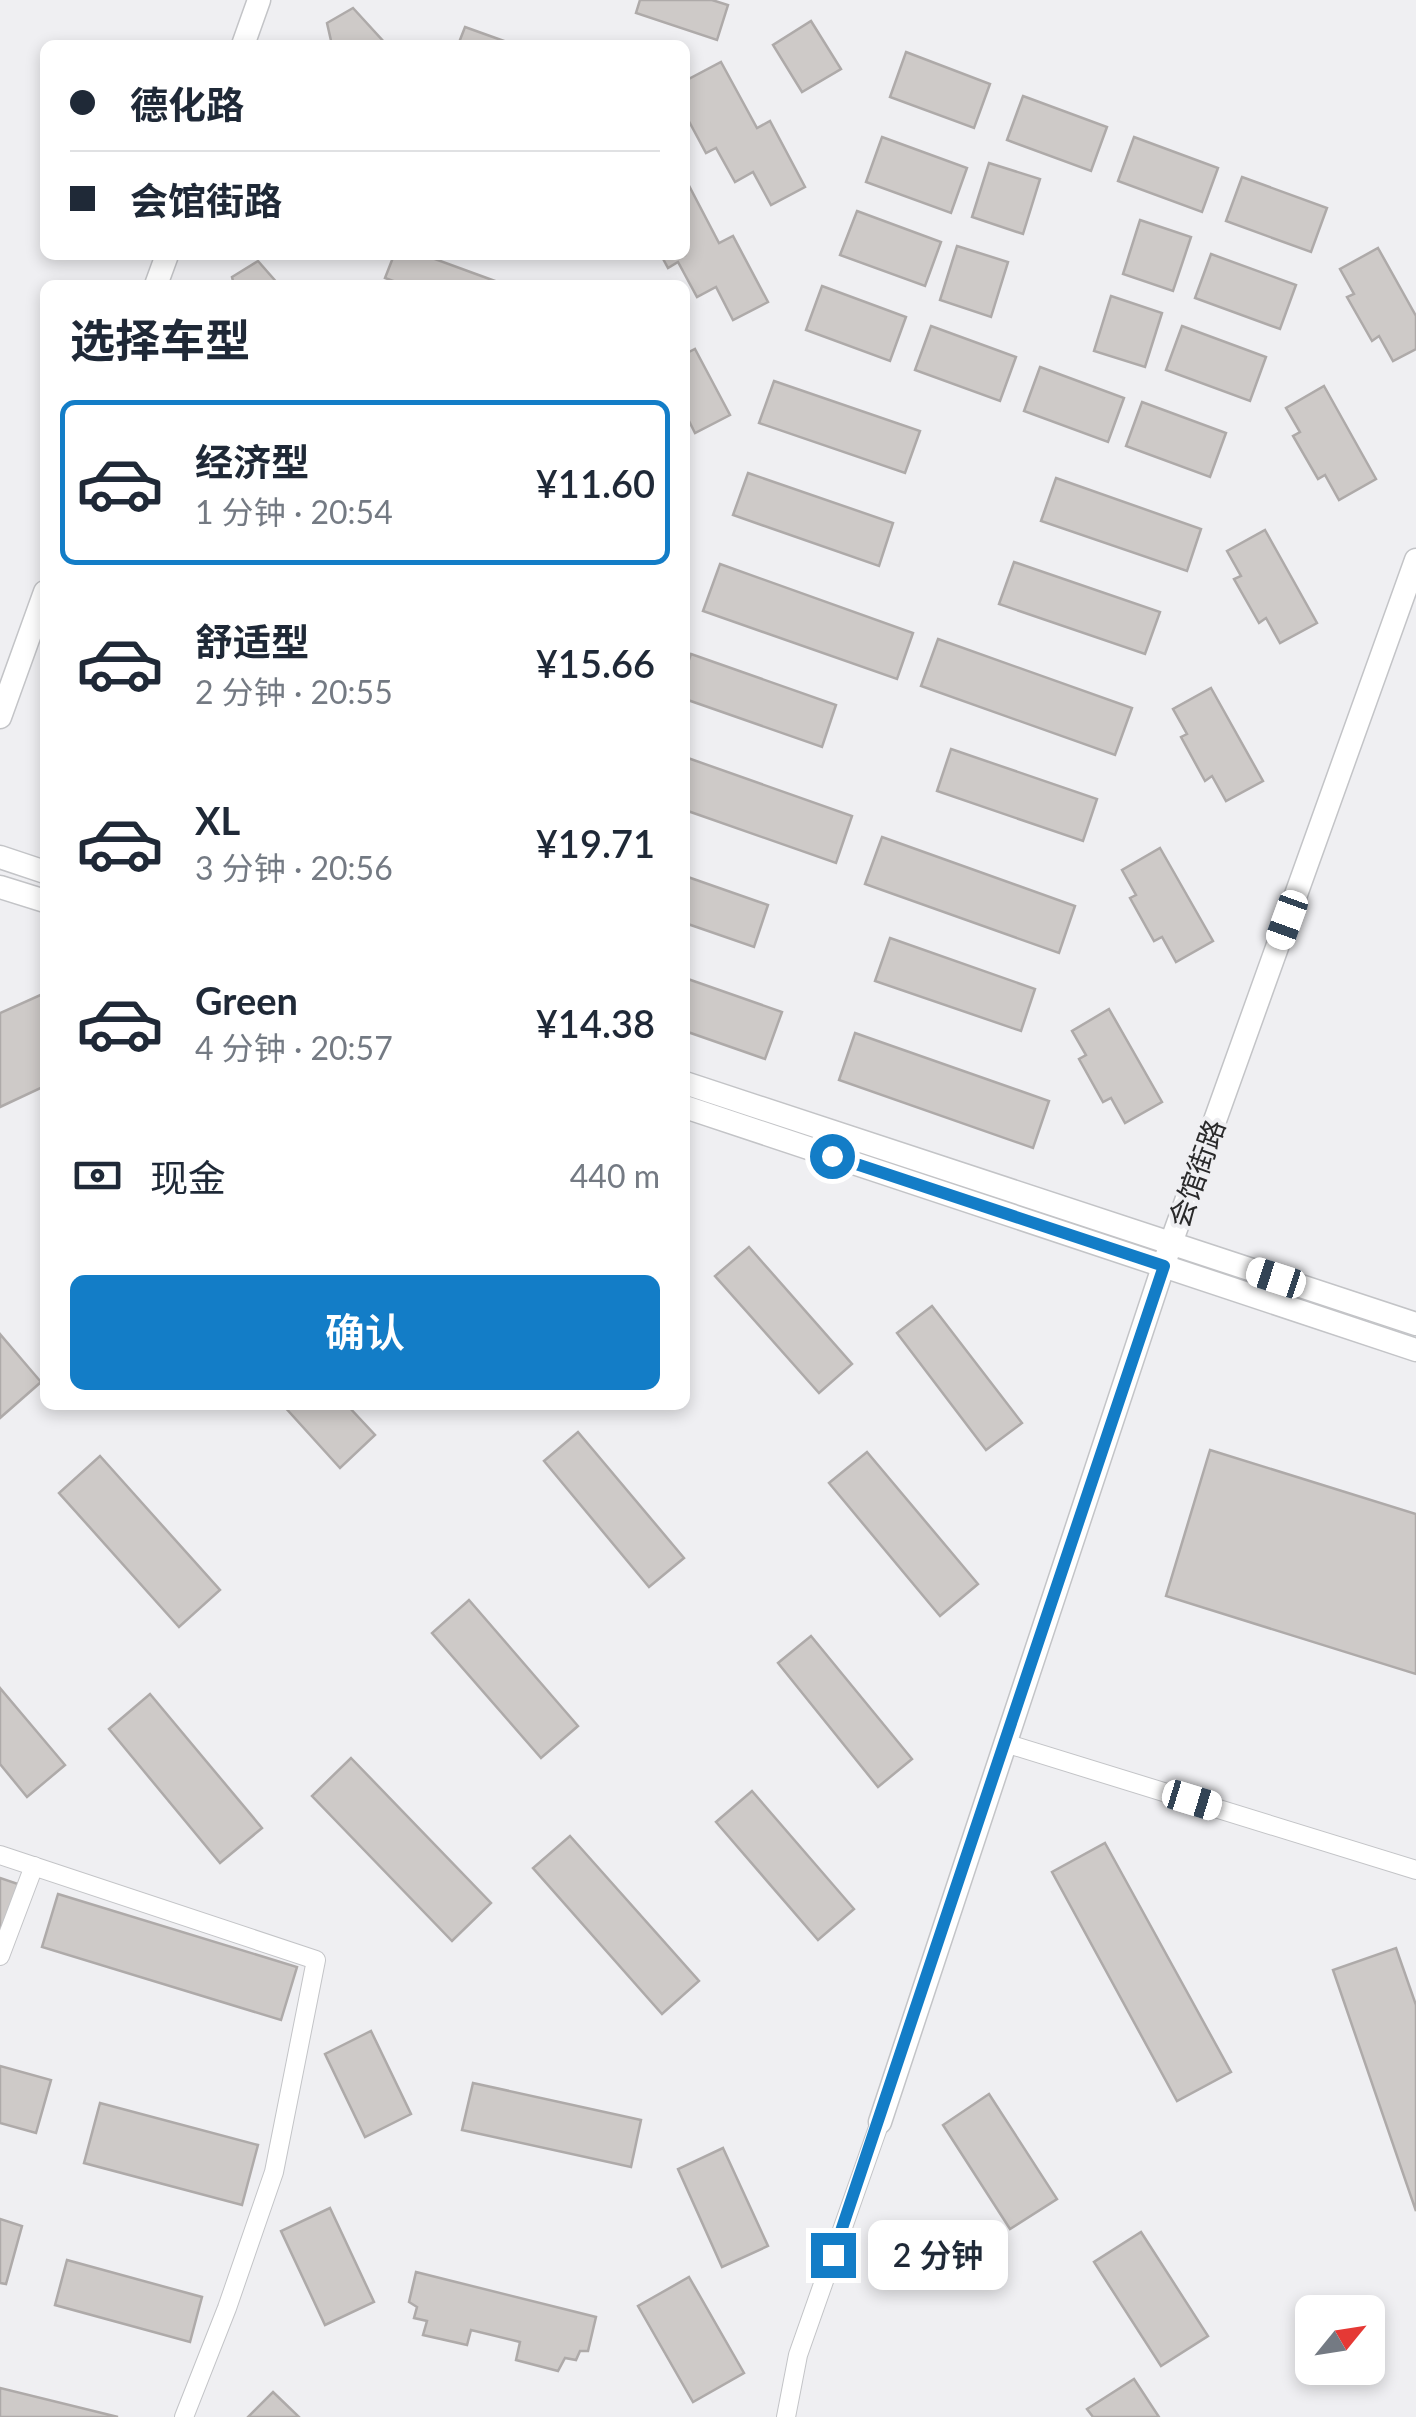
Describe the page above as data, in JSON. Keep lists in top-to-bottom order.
{
  "streets": {
    "street": ["会馆街路"]
  },
  "north": "top right",
  "page": {
    "banner": ["德化路", "会馆街路"],
    "heading": "选择车型",
    "list": [
      {
        "name": "经济型",
        "note": "1 分钟 · 20:54",
        "value": "¥11.60"
      },
      {
        "name": "舒适型",
        "note": "2 分钟 · 20:55",
        "value": "¥15.66"
      },
      {
        "name": "XL",
        "note": "3 分钟 · 20:56",
        "value": "¥19.71"
      },
      {
        "name": "Green",
        "note": "4 分钟 · 20:57",
        "value": "¥14.38"
      }
    ],
    "pay": ["现金", "440 m"],
    "buttons": "确认",
    "bubble": "2 分钟"
  }
}
